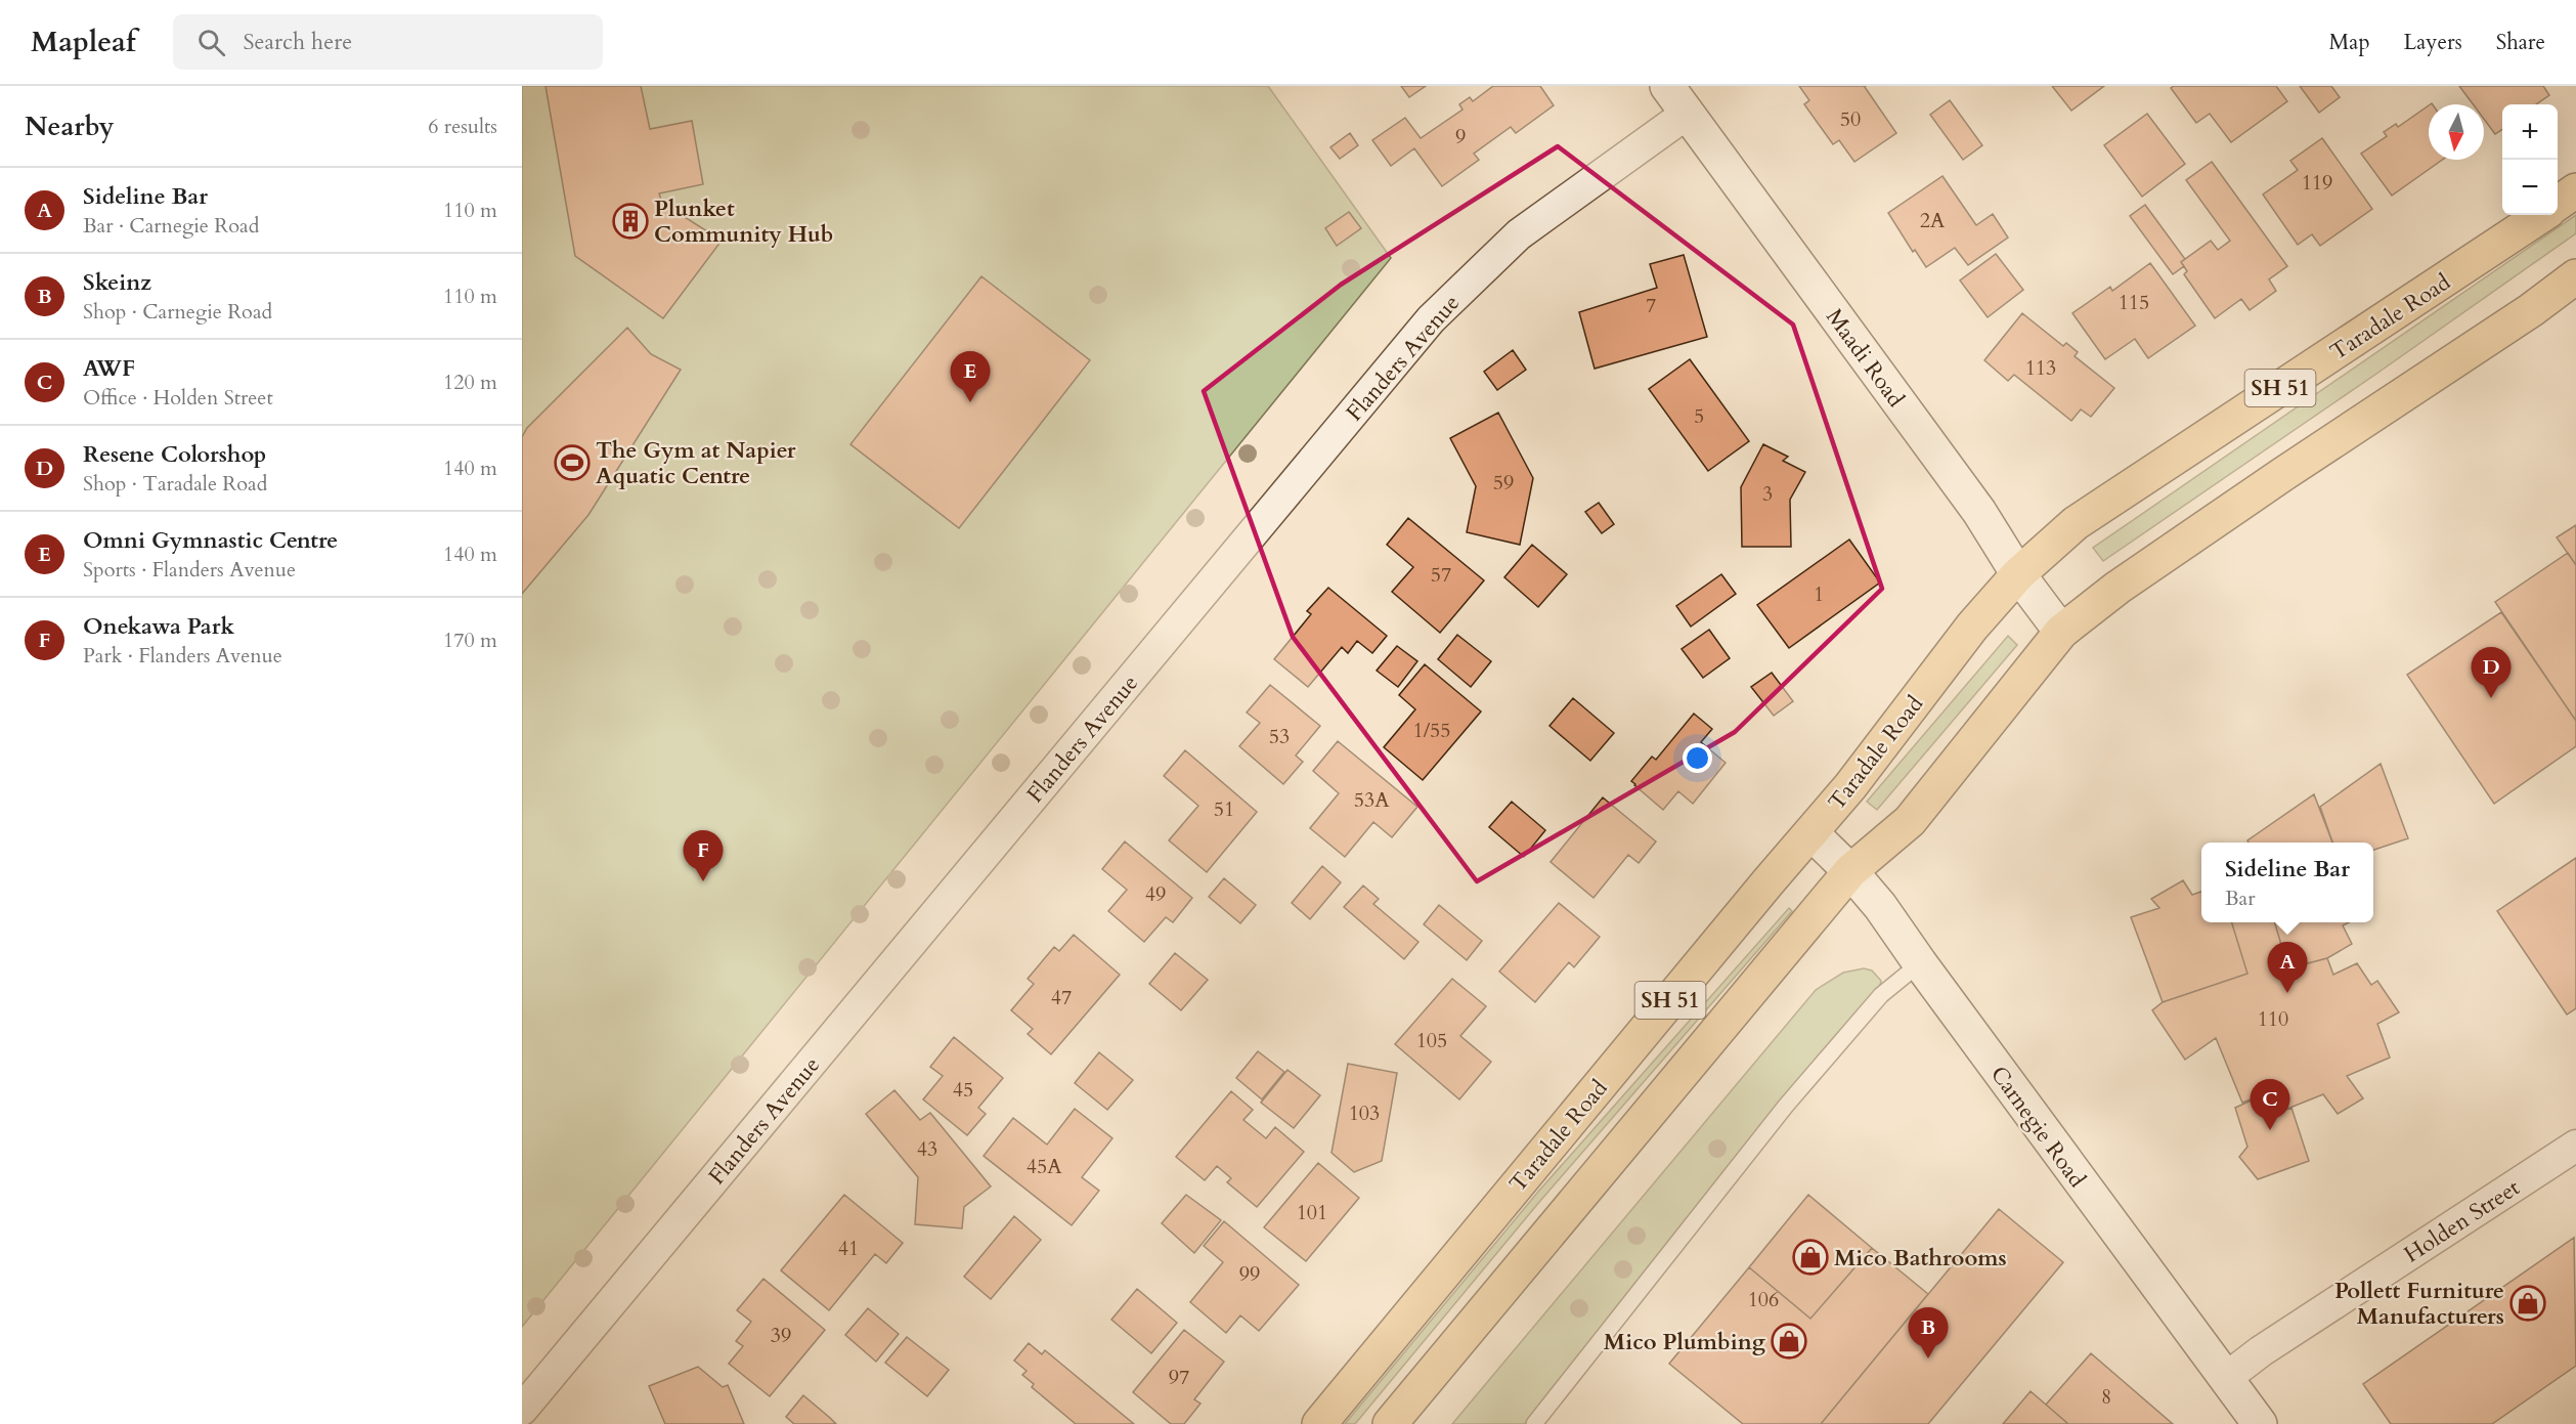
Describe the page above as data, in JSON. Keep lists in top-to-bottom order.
{
  "streets": {
    "highway": ["Taradale Road", "SH 51"],
    "street": [
      "Flanders Avenue",
      "Maadi Road",
      "Carnegie Road",
      "Holden Street"
    ]
  },
  "crossings": [
    ["Taradale Road", "Maadi Road"],
    ["Taradale Road", "Carnegie Road"],
    ["Flanders Avenue", "Maadi Road"],
    ["Maadi Road", "SH 51"],
    ["SH 51", "Carnegie Road"],
    ["Carnegie Road", "Holden Street"]
  ],
  "places": {
    "building": ["Plunket Community Hub"],
    "sports": ["The Gym at Napier Aquatic Centre"],
    "shop": ["Mico Bathrooms", "Pollett Furniture Manufacturers", "Mico Plumbing"]
  },
  "house_numbers": [
    "50",
    "9",
    "119",
    "2A",
    "115",
    "7",
    "113",
    "5",
    "59",
    "3",
    "57",
    "1",
    "1/55",
    "53",
    "53A",
    "51",
    "49",
    "47",
    "110",
    "105",
    "45",
    "103",
    "43",
    "45A",
    "101",
    "41",
    "99",
    "106",
    "39",
    "97",
    "8"
  ],
  "north": "bottom",
  "page": {
    "header": "Mapleaf",
    "search": "Search here",
    "nav": ["Map", "Layers", "Share"],
    "heading": ["Nearby", "6 results"],
    "map_buttons": ["+", "−"],
    "list": [
      {
        "mark": "A",
        "name": "Sideline Bar",
        "note": "Bar · Carnegie Road",
        "value": "110 m"
      },
      {
        "mark": "B",
        "name": "Skeinz",
        "note": "Shop · Carnegie Road",
        "value": "110 m"
      },
      {
        "mark": "C",
        "name": "AWF",
        "note": "Office · Holden Street",
        "value": "120 m"
      },
      {
        "mark": "D",
        "name": "Resene Colorshop",
        "note": "Shop · Taradale Road",
        "value": "140 m"
      },
      {
        "mark": "E",
        "name": "Omni Gymnastic Centre",
        "note": "Sports · Flanders Avenue",
        "value": "140 m"
      },
      {
        "mark": "F",
        "name": "Onekawa Park",
        "note": "Park · Flanders Avenue",
        "value": "170 m"
      }
    ],
    "pins": [
      "E",
      "D",
      "F",
      "A",
      "C",
      "B"
    ],
    "popup": ["Sideline Bar", "Bar"]
  }
}
